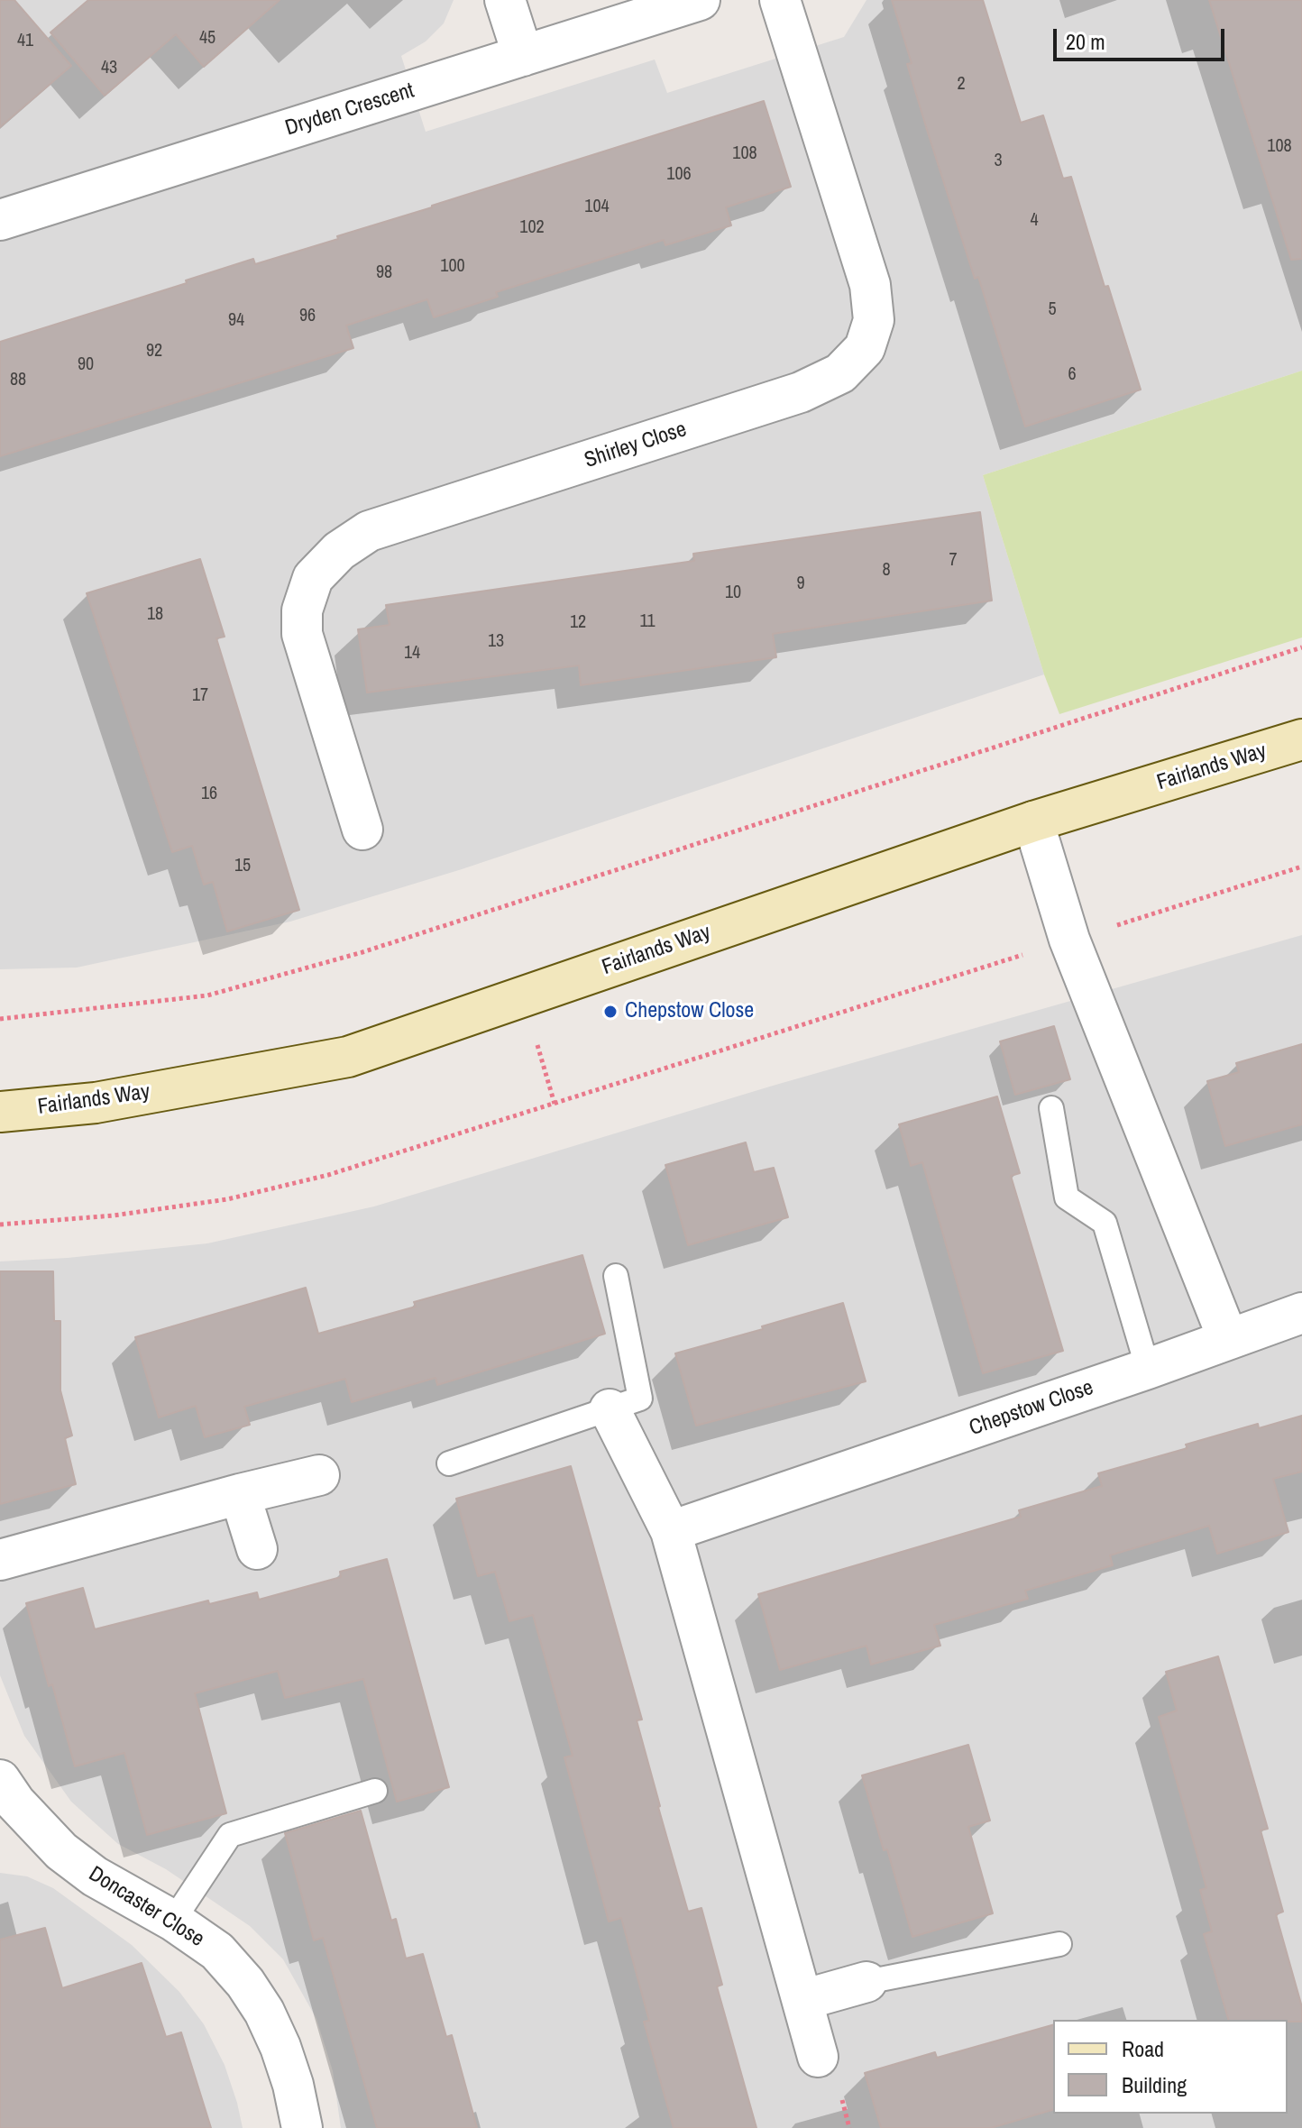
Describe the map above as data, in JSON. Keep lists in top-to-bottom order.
{
  "streets": {
    "main road": ["Fairlands Way"],
    "street": [
      "Dryden Crescent",
      "Shirley Close",
      "Chepstow Close",
      "Doncaster Close"
    ]
  },
  "places": ["Chepstow Close"],
  "house_numbers": [
    "45",
    "41",
    "43",
    "2",
    "108",
    "108",
    "3",
    "106",
    "104",
    "4",
    "102",
    "100",
    "98",
    "5",
    "96",
    "94",
    "92",
    "90",
    "6",
    "88",
    "7",
    "8",
    "9",
    "10",
    "18",
    "11",
    "12",
    "13",
    "14",
    "17",
    "16",
    "15"
  ],
  "legend": ["Road", "Building"],
  "scale_bar": "20 m"
}
